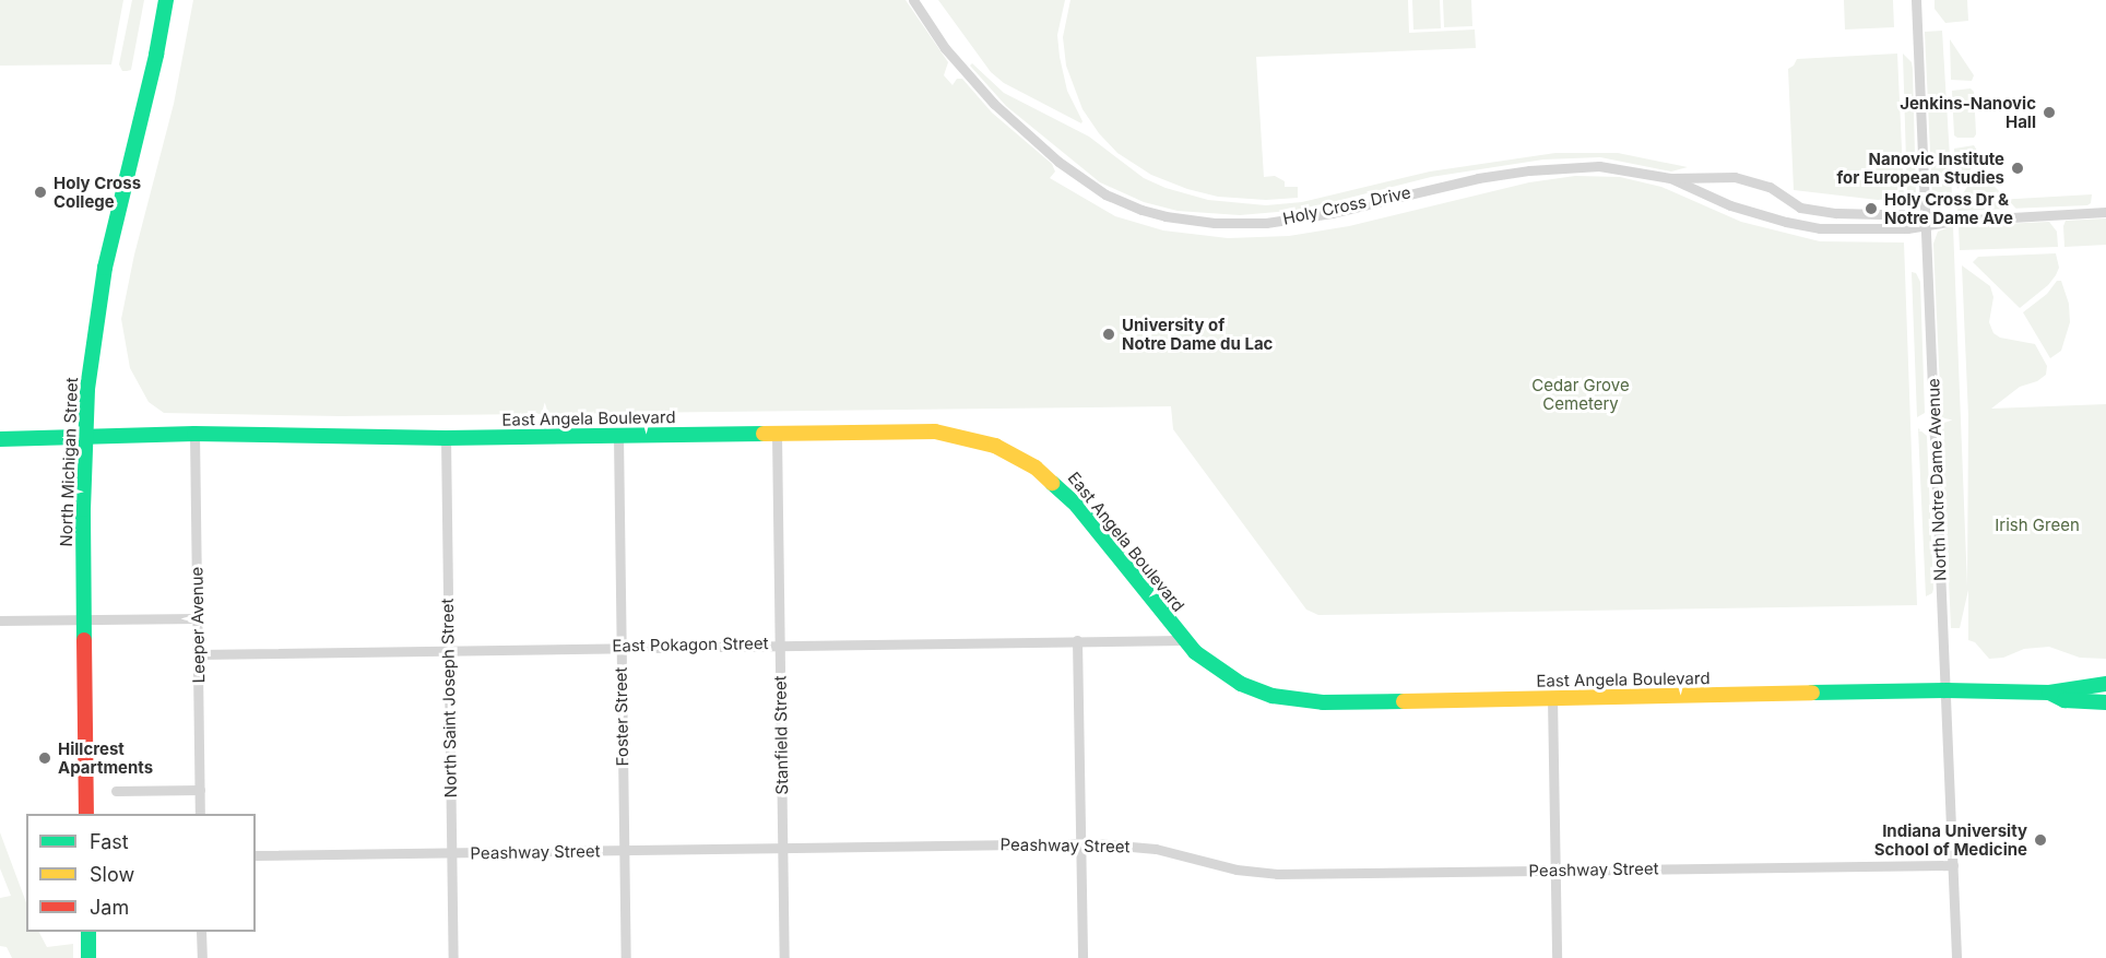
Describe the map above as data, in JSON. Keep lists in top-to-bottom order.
{
  "streets": {
    "main road": ["East Angela Boulevard", "North Michigan Street"],
    "street": [
      "Holy Cross Drive",
      "North Notre Dame Avenue",
      "Leeper Avenue",
      "East Pokagon Street",
      "North Saint Joseph Street",
      "Foster Street",
      "Stanfield Street",
      "Peashway Street"
    ]
  },
  "crossings": [
    ["Holy Cross Drive", "North Notre Dame Avenue"],
    ["East Angela Boulevard", "North Michigan Street"],
    ["East Angela Boulevard", "North Notre Dame Avenue"],
    ["East Angela Boulevard", "Leeper Avenue"],
    ["East Angela Boulevard", "East Pokagon Street"],
    ["East Angela Boulevard", "North Saint Joseph Street"],
    ["East Angela Boulevard", "Foster Street"],
    ["East Angela Boulevard", "Stanfield Street"],
    ["North Notre Dame Avenue", "Peashway Street"],
    ["Leeper Avenue", "East Pokagon Street"],
    ["East Pokagon Street", "North Saint Joseph Street"],
    ["East Pokagon Street", "Foster Street"],
    ["East Pokagon Street", "Stanfield Street"],
    ["North Saint Joseph Street", "Peashway Street"],
    ["Foster Street", "Peashway Street"],
    ["Stanfield Street", "Peashway Street"]
  ],
  "parks": ["Cedar Grove Cemetery", "Irish Green"],
  "places": [
    "Jenkins-Nanovic Hall",
    "Nanovic Institute for European Studies",
    "Holy Cross College",
    "Holy Cross Dr & Notre Dame Ave",
    "University of Notre Dame du Lac",
    "Hillcrest Apartments",
    "Indiana University School of Medicine"
  ],
  "legend": ["Fast", "Slow", "Jam"]
}
